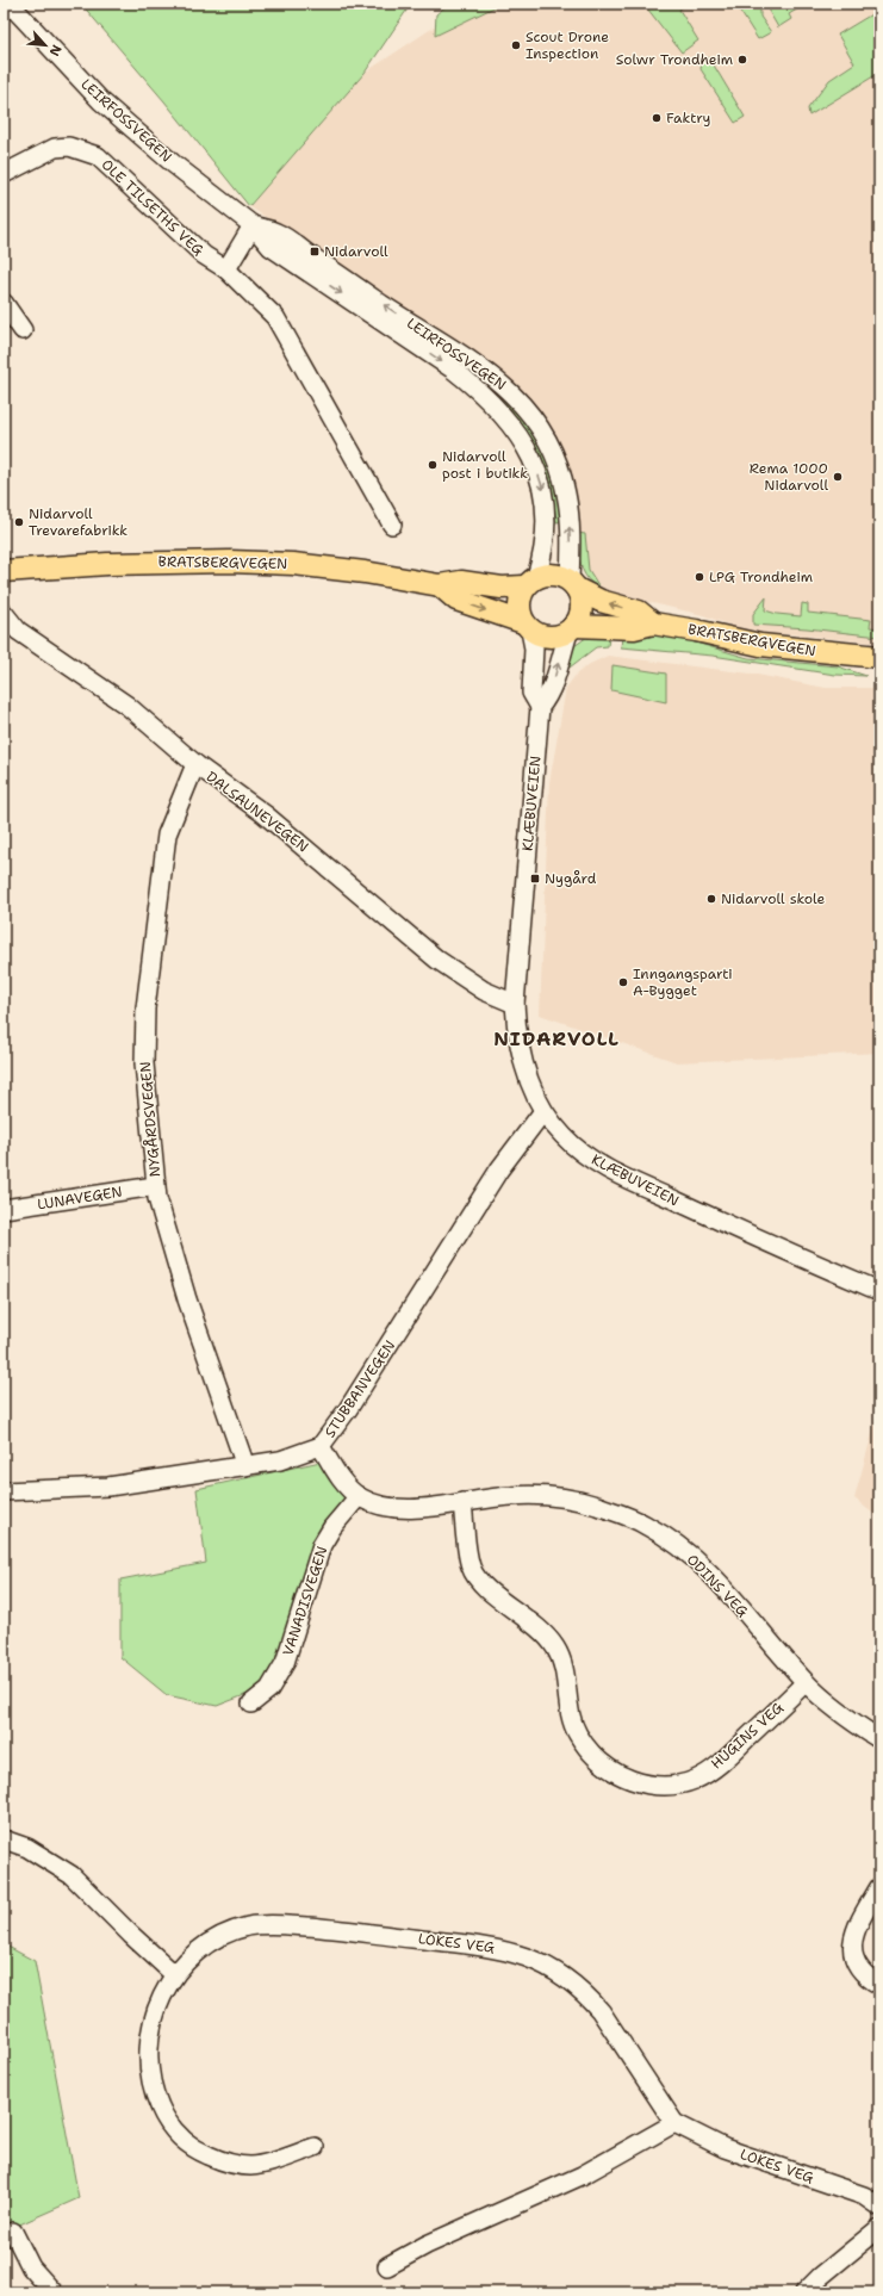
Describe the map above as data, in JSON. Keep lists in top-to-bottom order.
{
  "streets": {
    "main road": ["BRATSBERGVEGEN"],
    "street": [
      "LEIRFOSSVEGEN",
      "OLE TILSETHS VEG",
      "KLÆBUVEIEN",
      "DALSAUNEVEGEN",
      "NYGÅRDSVEGEN",
      "LUNAVEGEN",
      "STUBBANVEGEN",
      "ODINS VEG",
      "VANADISVEGEN",
      "HUGINS VEG",
      "LOKES VEG"
    ]
  },
  "crossings": [
    ["LEIRFOSSVEGEN", "BRATSBERGVEGEN"],
    ["LEIRFOSSVEGEN", "KLÆBUVEIEN"],
    ["BRATSBERGVEGEN", "KLÆBUVEIEN"],
    ["KLÆBUVEIEN", "DALSAUNEVEGEN"],
    ["KLÆBUVEIEN", "STUBBANVEGEN"],
    ["DALSAUNEVEGEN", "NYGÅRDSVEGEN"],
    ["NYGÅRDSVEGEN", "LUNAVEGEN"],
    ["NYGÅRDSVEGEN", "STUBBANVEGEN"],
    ["STUBBANVEGEN", "ODINS VEG"],
    ["ODINS VEG", "VANADISVEGEN"],
    ["ODINS VEG", "HUGINS VEG"]
  ],
  "districts": ["NIDARVOLL"],
  "places": {
    "other": [
      "Scout Drone Inspection",
      "Solwr Trondheim",
      "Faktry",
      "Nidarvoll post i butikk",
      "Rema 1000 Nidarvoll",
      "Nidarvoll Trevarefabrikk",
      "LPG Trondheim",
      "Nidarvoll skole",
      "Inngangsparti A-Bygget"
    ],
    "transit": ["Nidarvoll", "Nygård"]
  },
  "north": "bottom right"
}
